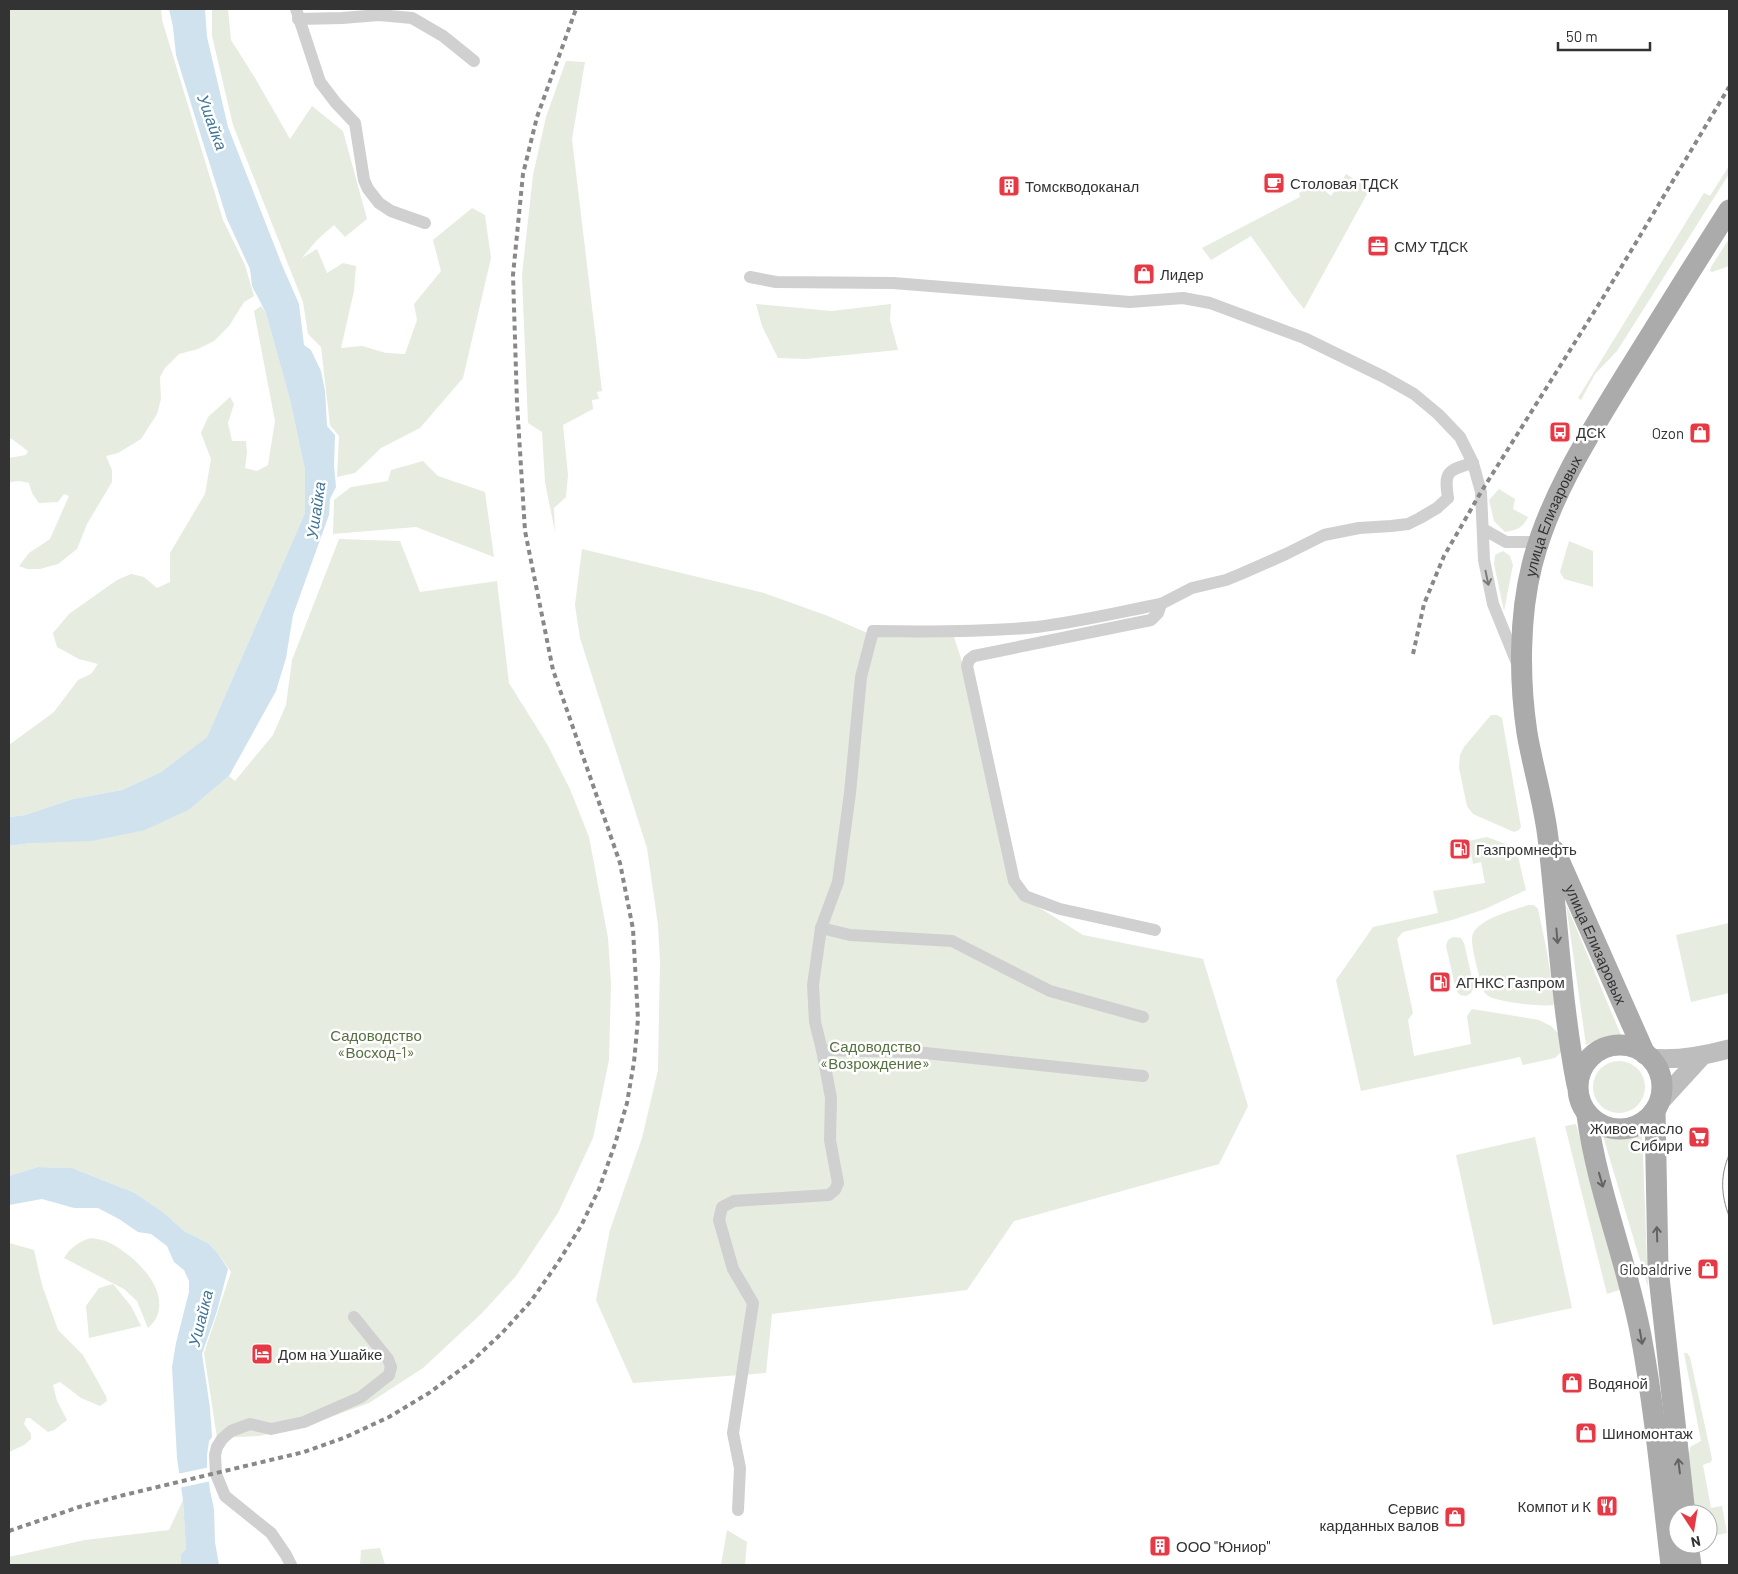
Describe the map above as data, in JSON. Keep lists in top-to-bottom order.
{
  "streets": {
    "main road": ["улица Елизаровых"]
  },
  "water": ["Ушайка"],
  "parks": ["Садоводство «Восход-1»", "Садоводство «Возрождение»"],
  "places": {
    "cafe": ["Столовая ТДСК"],
    "building": ["Томскводоканал", "ООО \"Юниор\""],
    "office": ["СМУ ТДСК"],
    "shop": [
      "Лидер",
      "Ozon",
      "Globaldrive",
      "Водяной",
      "Шиномонтаж",
      "Сервис карданных валов"
    ],
    "bus stop": ["ДСК"],
    "fuel station": ["Газпромнефть", "АГНКС Газпром"],
    "supermarket": ["Живое масло Сибири"],
    "hotel": ["Дом на Ушайке"],
    "restaurant": ["Компот и К"]
  },
  "scale_bar": "50 m",
  "north": "bottom"
}
